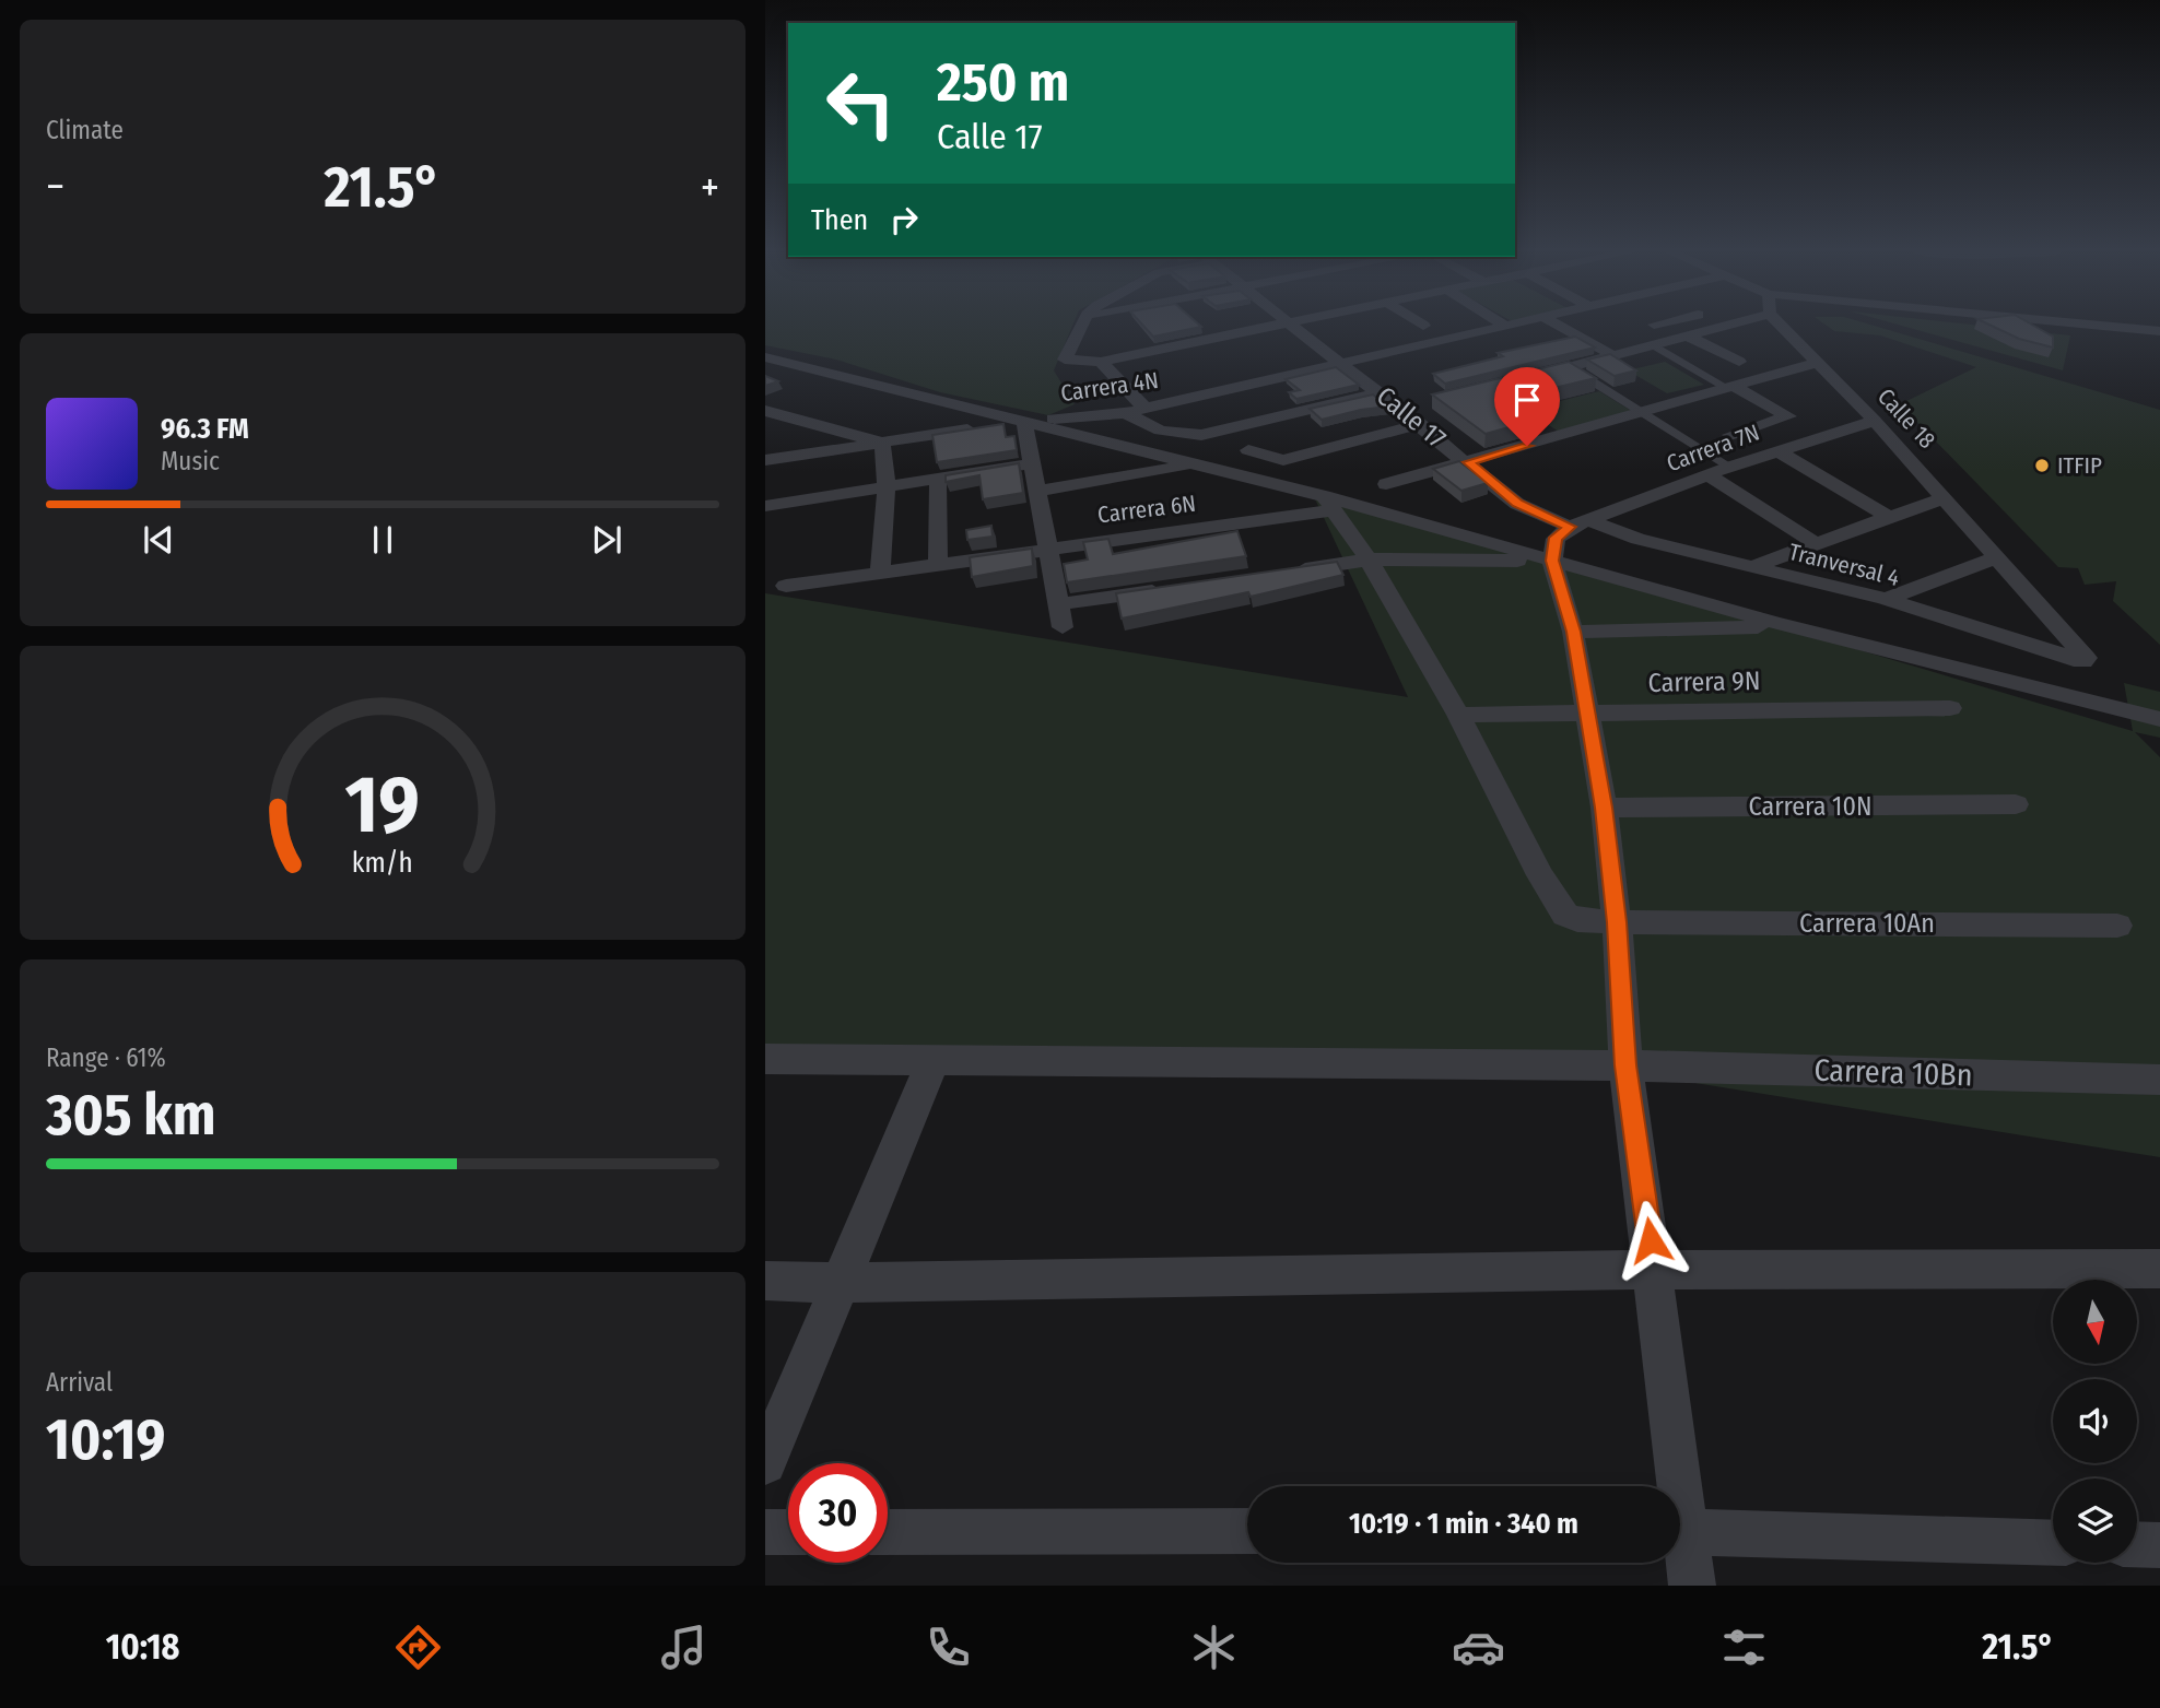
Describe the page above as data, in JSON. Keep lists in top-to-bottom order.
{
  "streets": {
    "street": [
      "Carrera 4N",
      "Calle 17",
      "Calle 18",
      "Carrera 7N",
      "Carrera 6N",
      "Tranversal 4",
      "Carrera 9N",
      "Carrera 10N",
      "Carrera 10An",
      "Carrera 10Bn"
    ]
  },
  "crossings": [
    ["Carrera 4N", "Calle 17"],
    ["Calle 17", "Carrera 7N"],
    ["Calle 17", "Tranversal 4"],
    ["Calle 18", "Carrera 7N"],
    ["Calle 18", "Tranversal 4"],
    ["Carrera 7N", "Tranversal 4"],
    ["Carrera 9N", "Carrera 10An"]
  ],
  "places": ["ITFIP"],
  "north": "bottom",
  "page": {
    "tile": [
      "Climate",
      ["Range · 61%", "305 km"],
      ["Arrival", "10:19"]
    ],
    "turn": ["250 m", "Calle 17"],
    "heat": ["−", "21.5°", "+"],
    "then": "Then",
    "song": ["96.3 FM", "Music"],
    "limit": "30",
    "trip": "10:19 · 1 min · 340 m",
    "tabs": ["10:18", "21.5°"],
    "gauge": ["19", "km/h"]
  }
}
